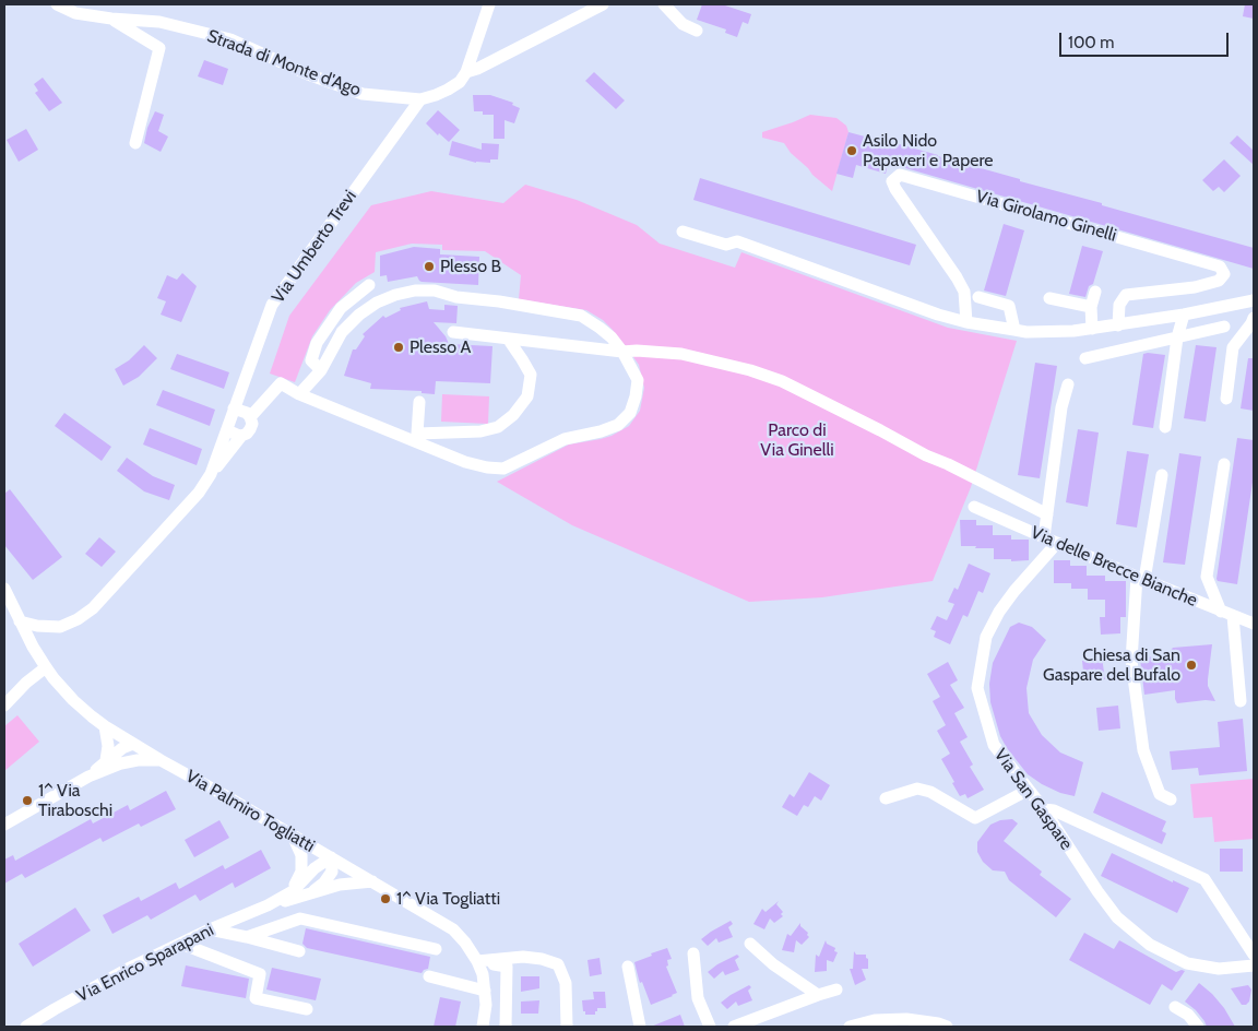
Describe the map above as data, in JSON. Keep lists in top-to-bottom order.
{
  "streets": {
    "street": [
      "Strada di Monte d'Ago",
      "Via Girolamo Ginelli",
      "Via Umberto Trevi",
      "Via delle Brecce Bianche",
      "Via San Gaspare",
      "Via Palmiro Togliatti",
      "Via Enrico Sparapani"
    ]
  },
  "crossings": [
    ["Strada di Monte d'Ago", "Via Umberto Trevi"],
    ["Via Umberto Trevi", "Via Palmiro Togliatti"],
    ["Via delle Brecce Bianche", "Via San Gaspare"],
    ["Via Palmiro Togliatti", "Via Enrico Sparapani"]
  ],
  "parks": ["Parco di Via Ginelli"],
  "places": [
    "Asilo Nido Papaveri e Papere",
    "Plesso B",
    "Plesso A",
    "Chiesa di San Gaspare del Bufalo",
    "1^ Via Tiraboschi",
    "1^ Via Togliatti"
  ],
  "scale_bar": "100 m"
}
